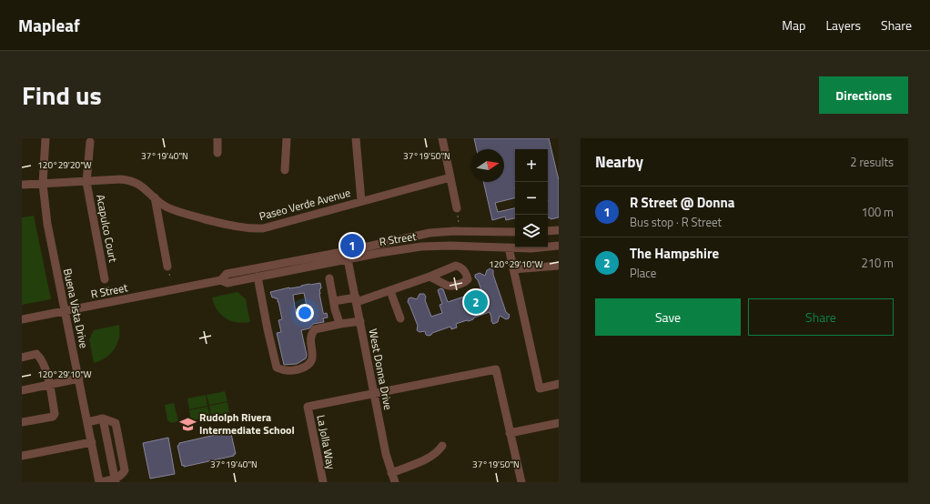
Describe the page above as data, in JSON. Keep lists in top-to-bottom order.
{
  "streets": {
    "street": [
      "Paseo Verde Avenue",
      "Acapulco Court",
      "R Street",
      "Buena Vista Drive",
      "West Donna Drive",
      "La Jolla Way"
    ]
  },
  "crossings": [
    ["Paseo Verde Avenue", "Acapulco Court"],
    ["Paseo Verde Avenue", "Buena Vista Drive"],
    ["R Street", "Buena Vista Drive"],
    ["R Street", "West Donna Drive"],
    ["West Donna Drive", "La Jolla Way"]
  ],
  "places": {
    "school or university": ["Rudolph Rivera Intermediate School"]
  },
  "north": "right",
  "page": {
    "header": "Mapleaf",
    "nav": ["Map", "Layers", "Share"],
    "title": "Find us",
    "buttons": [
      "Directions",
      ["Save", "Share"]
    ],
    "heading": ["Nearby", "2 results"],
    "map_buttons": ["+", "−"],
    "list": [
      {
        "mark": "1",
        "name": "R Street @ Donna",
        "note": "Bus stop · R Street",
        "value": "100 m"
      },
      {
        "mark": "2",
        "name": "The Hampshire",
        "note": "Place",
        "value": "210 m"
      }
    ],
    "pins": ["1", "2"]
  },
  "coordinates": [
    "37°19'40\"N",
    "37°19'50\"N",
    "120°29'20\"W",
    "120°29'10\"W"
  ]
}
